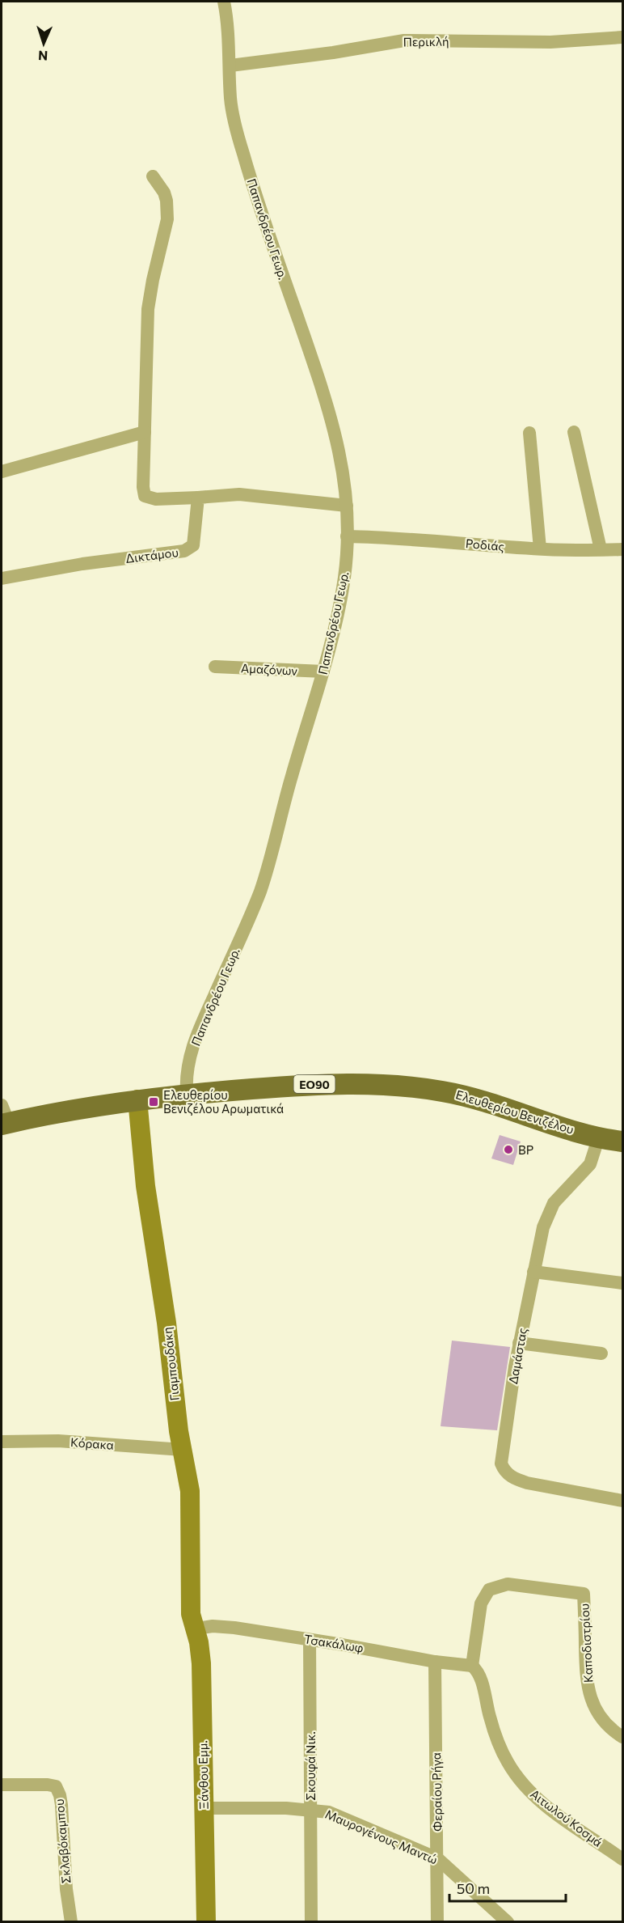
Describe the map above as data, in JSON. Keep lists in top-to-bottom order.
{
  "streets": {
    "main road": ["ΕΟ90", "Ελευθερίου Βενιζέλου"],
    "street": [
      "Περικλή",
      "Παπανδρέου Γεωρ.",
      "Ροδιάς",
      "Δικτάμου",
      "Αμαζόνων",
      "Δαμάστας",
      "Γιαμπουδάκη",
      "Κόρακα",
      "Τσακάλωφ",
      "Καποδιστρίου",
      "Σκουφά Νικ.",
      "Ξάνθου Εμμ.",
      "Φεραίου Ρήγα",
      "Αιτωλού Κοσμά",
      "Μαυρογένους Μαντώ",
      "Σκλαβόκαμπου"
    ]
  },
  "crossings": [
    ["Περικλή", "Παπανδρέου Γεωρ."],
    ["Παπανδρέου Γεωρ.", "Ροδιάς"],
    ["Παπανδρέου Γεωρ.", "Αμαζόνων"],
    ["Παπανδρέου Γεωρ.", "Ελευθερίου Βενιζέλου"],
    ["Ελευθερίου Βενιζέλου", "Δαμάστας"],
    ["Ελευθερίου Βενιζέλου", "Γιαμπουδάκη"],
    ["Γιαμπουδάκη", "Κόρακα"],
    ["Γιαμπουδάκη", "Τσακάλωφ"],
    ["Γιαμπουδάκη", "Ξάνθου Εμμ."],
    ["Τσακάλωφ", "Καποδιστρίου"],
    ["Τσακάλωφ", "Σκουφά Νικ."],
    ["Τσακάλωφ", "Ξάνθου Εμμ."],
    ["Τσακάλωφ", "Φεραίου Ρήγα"],
    ["Τσακάλωφ", "Αιτωλού Κοσμά"],
    ["Καποδιστρίου", "Αιτωλού Κοσμά"],
    ["Σκουφά Νικ.", "Μαυρογένους Μαντώ"],
    ["Ξάνθου Εμμ.", "Μαυρογένους Μαντώ"],
    ["Φεραίου Ρήγα", "Μαυρογένους Μαντώ"]
  ],
  "places": {
    "transit": ["Ελευθερίου Βενιζέλου Αρωματικά"],
    "other": ["BP"]
  },
  "scale_bar": "50 m",
  "north": "bottom"
}
